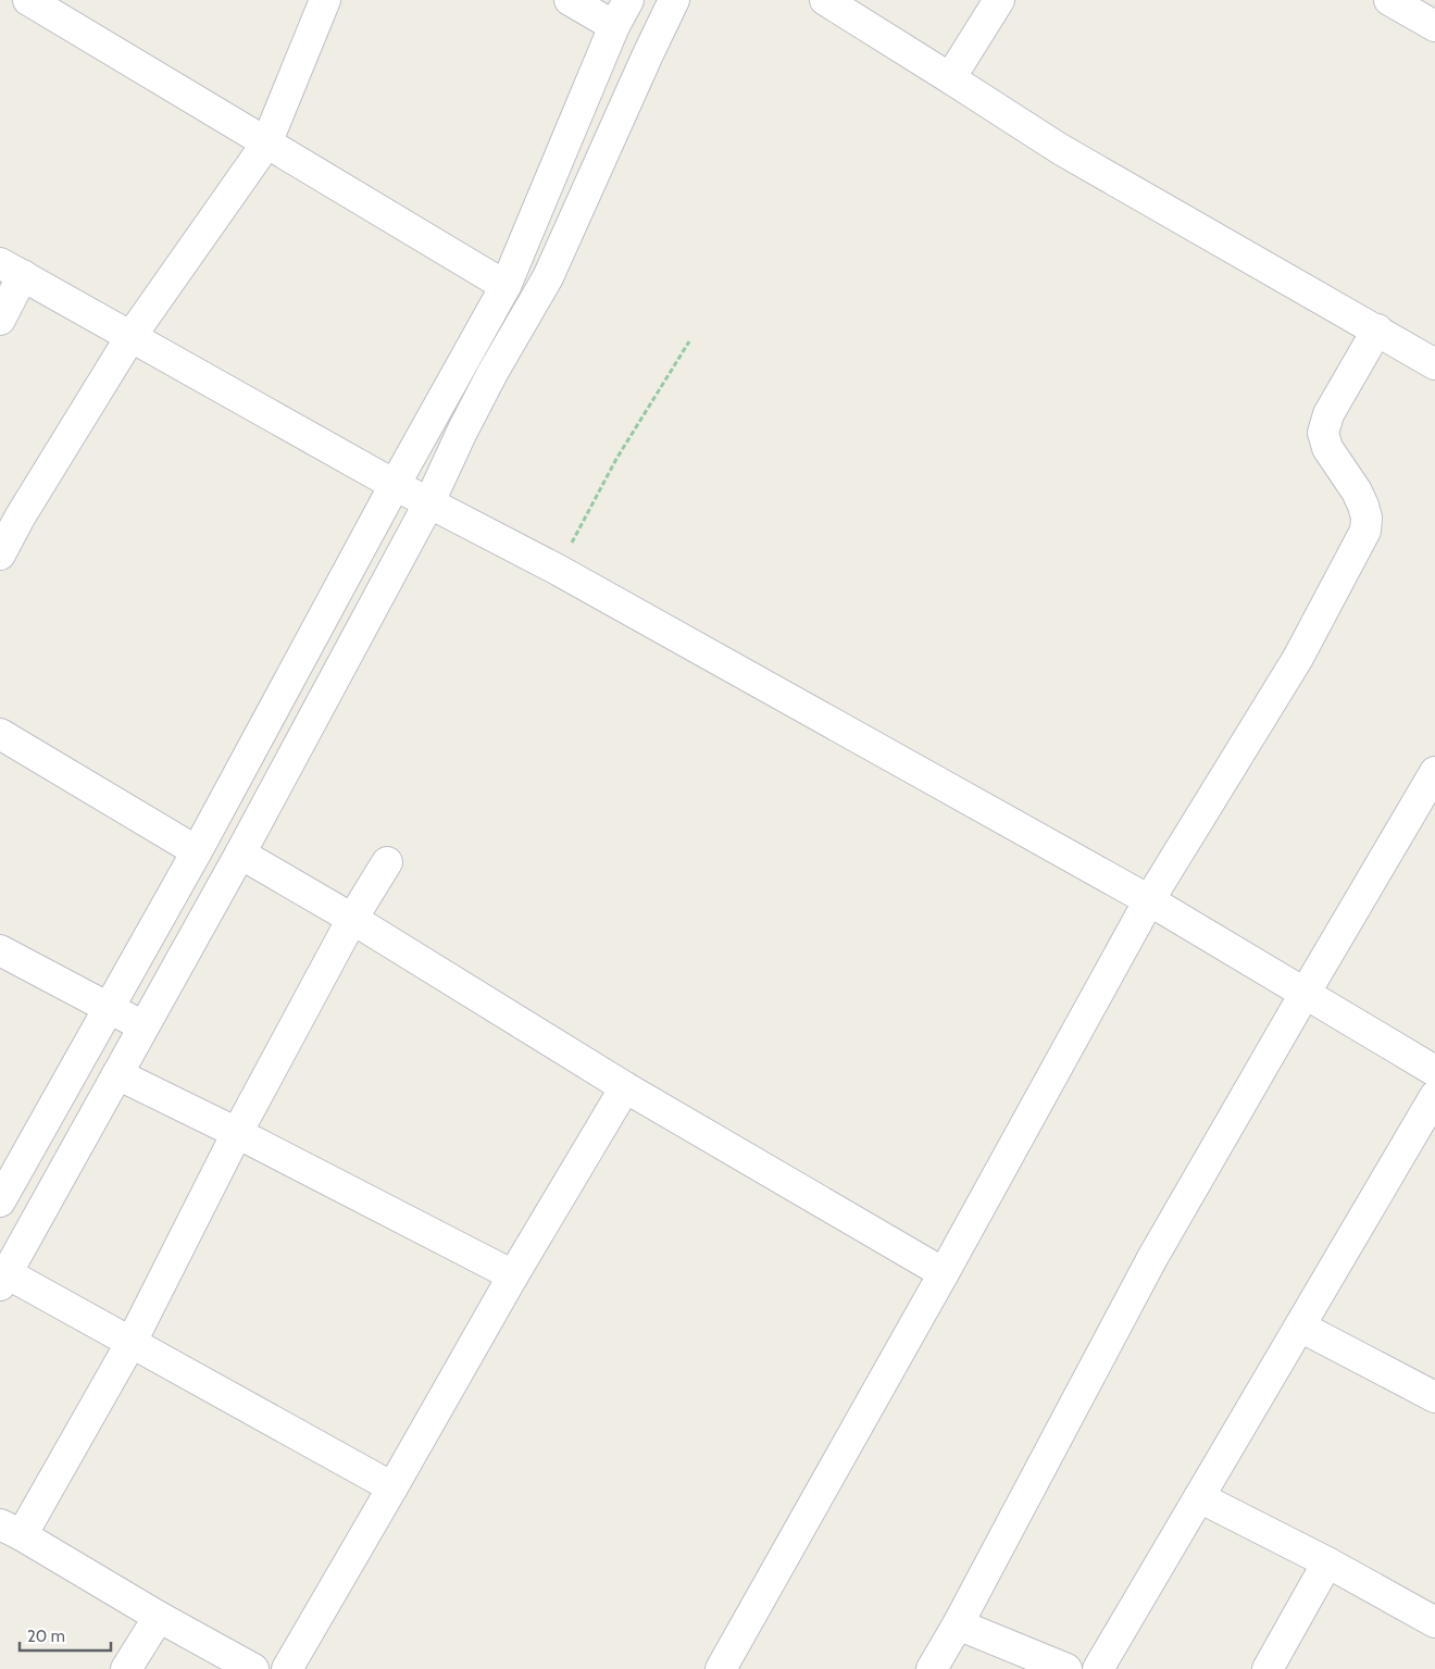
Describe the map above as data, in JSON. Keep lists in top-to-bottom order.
{
  "scale_bar": "20 m"
}
